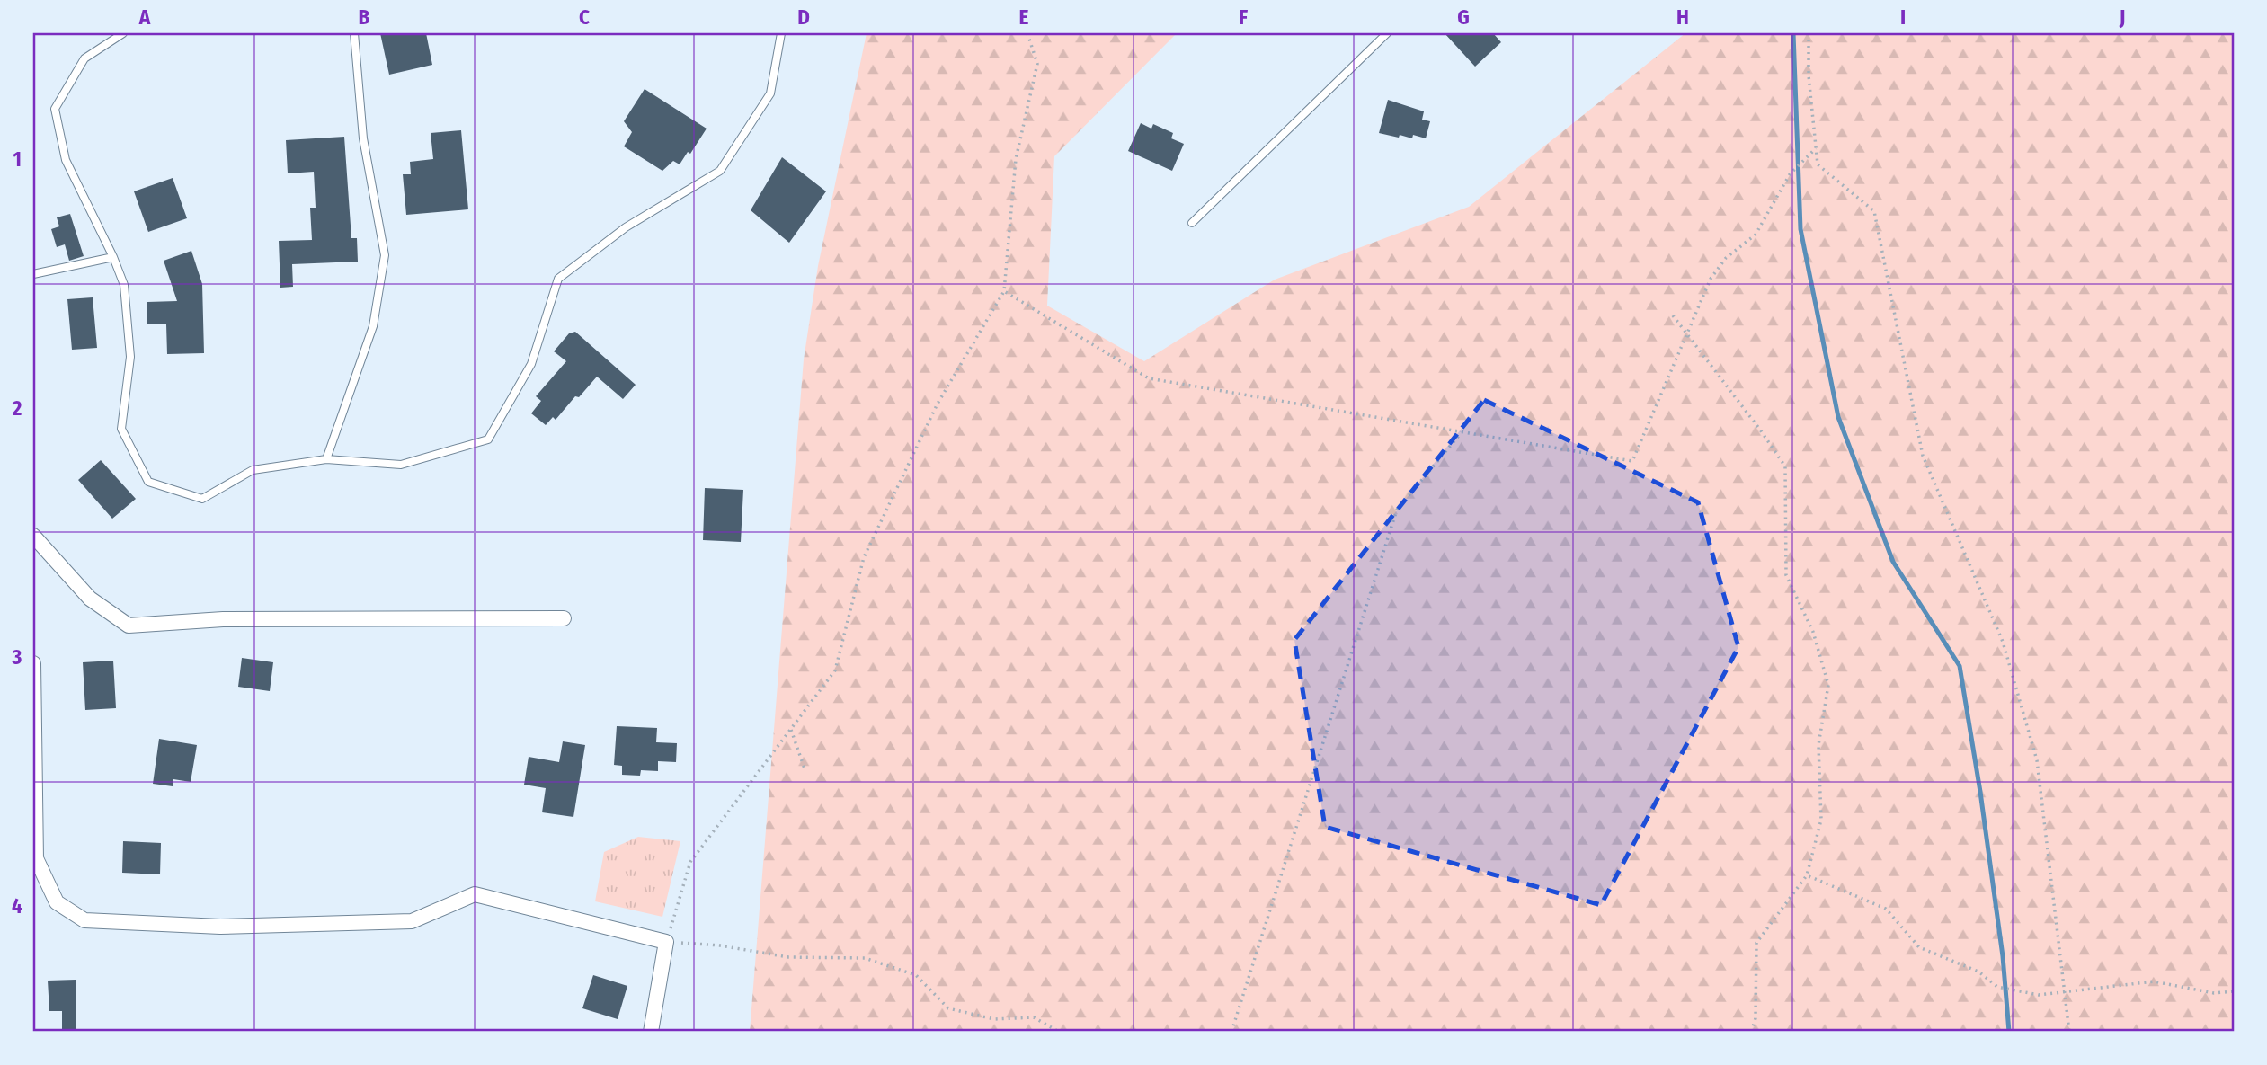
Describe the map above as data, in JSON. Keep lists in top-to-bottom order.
{
  "grid": {
    "columns": [
      "A",
      "B",
      "C",
      "D",
      "E",
      "F",
      "G",
      "H",
      "I",
      "J"
    ],
    "rows": [
      "1",
      "2",
      "3",
      "4"
    ]
  }
}
